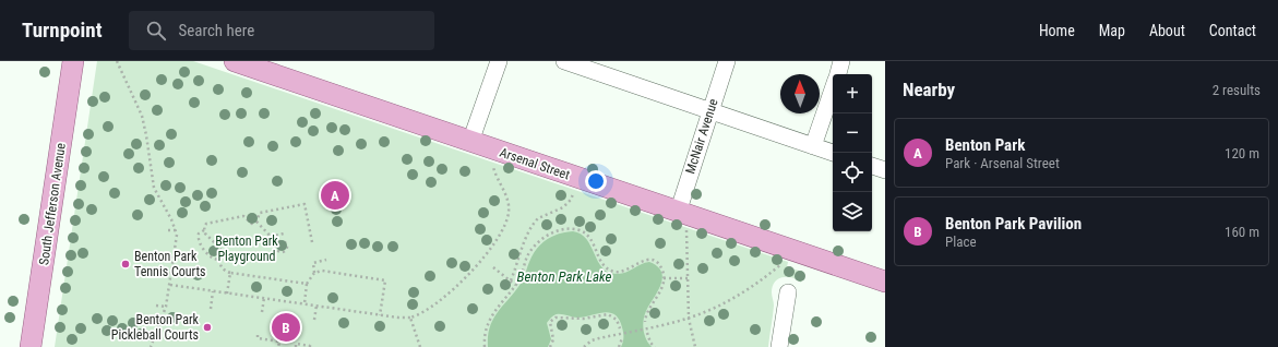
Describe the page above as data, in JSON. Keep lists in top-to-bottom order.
{
  "streets": {
    "main road": ["Arsenal Street", "South Jefferson Avenue"],
    "street": ["McNair Avenue"]
  },
  "crossings": [
    ["McNair Avenue", "Arsenal Street"]
  ],
  "water": ["Benton Park Lake"],
  "parks": ["Benton Park Playground"],
  "places": ["Benton Park Tennis Courts", "Benton Park Pickleball Courts"],
  "north": "top",
  "page": {
    "header": "Turnpoint",
    "search": "Search here",
    "nav": [
      "Home",
      "Map",
      "About",
      "Contact"
    ],
    "heading": ["Nearby", "2 results"],
    "map_buttons": ["+", "−"],
    "list": [
      {
        "mark": "A",
        "name": "Benton Park",
        "note": "Park · Arsenal Street",
        "value": "120 m"
      },
      {
        "mark": "B",
        "name": "Benton Park Pavilion",
        "note": "Place",
        "value": "160 m"
      }
    ],
    "pins": ["A", "B"]
  }
}
